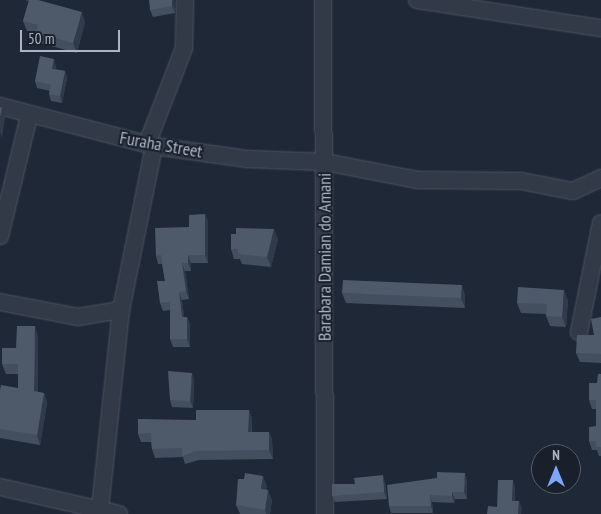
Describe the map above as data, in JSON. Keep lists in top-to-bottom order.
{
  "streets": {
    "street": ["Furaha Street", "Barabara Damian do Amani"]
  },
  "crossings": [
    ["Furaha Street", "Barabara Damian do Amani"]
  ],
  "scale_bar": "50 m",
  "north": "top"
}
